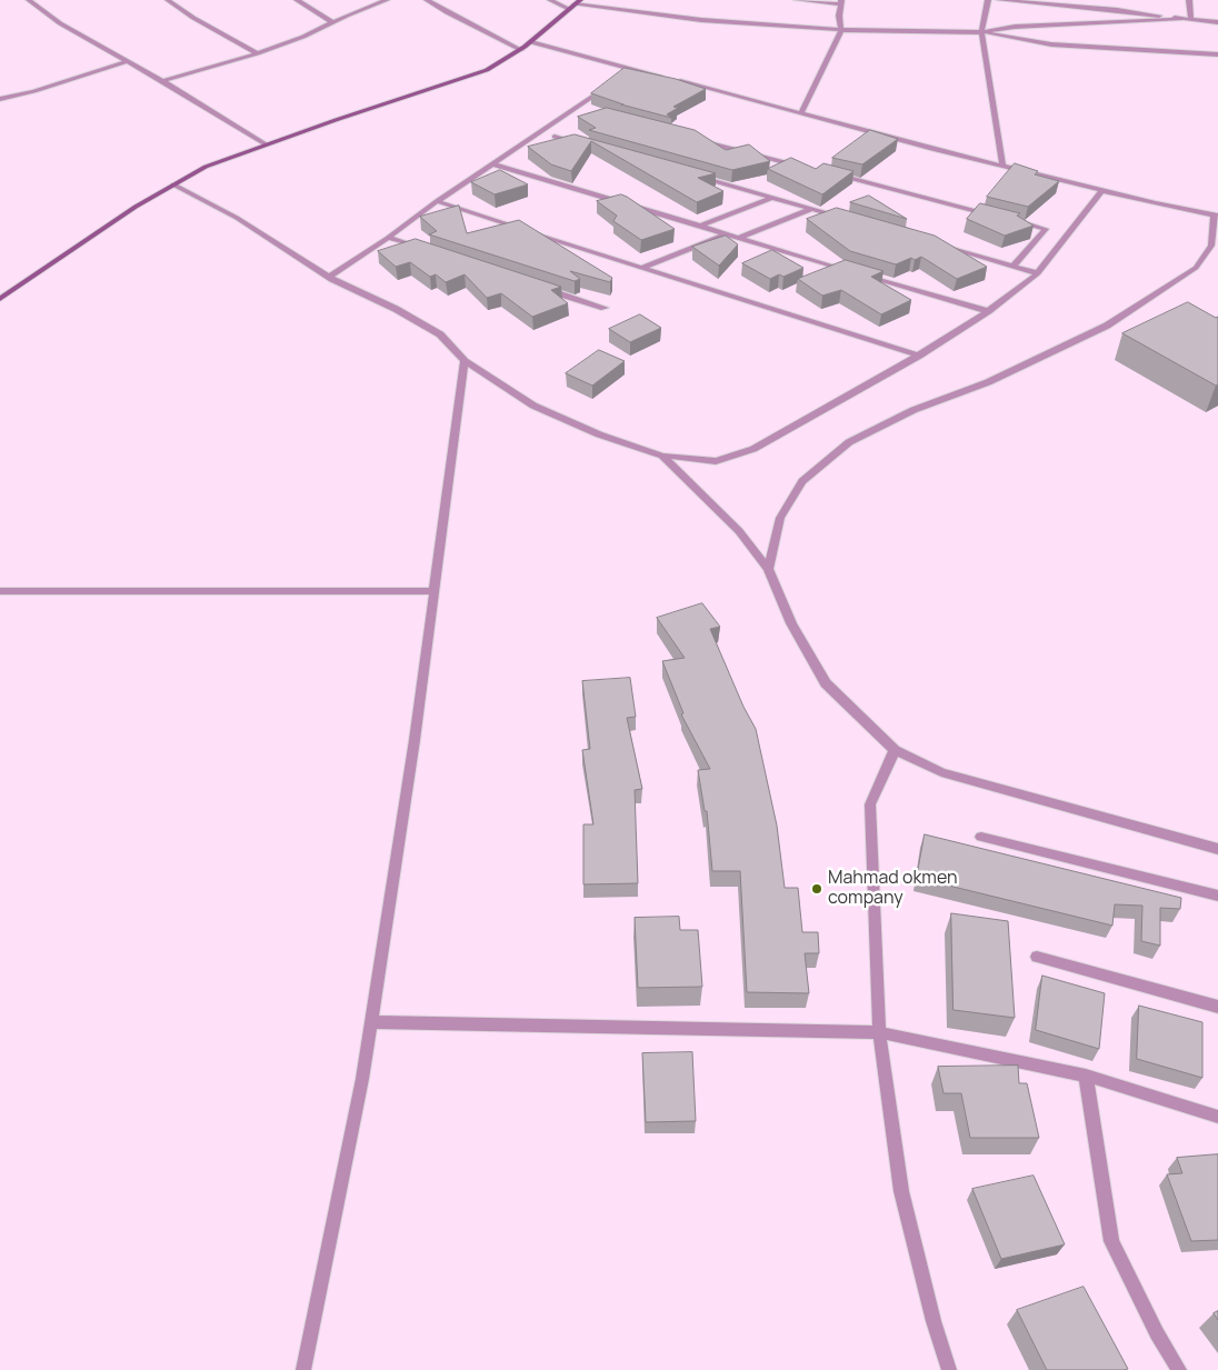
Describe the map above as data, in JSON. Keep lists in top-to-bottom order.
{
  "places": ["Mahmad okmen company"]
}
